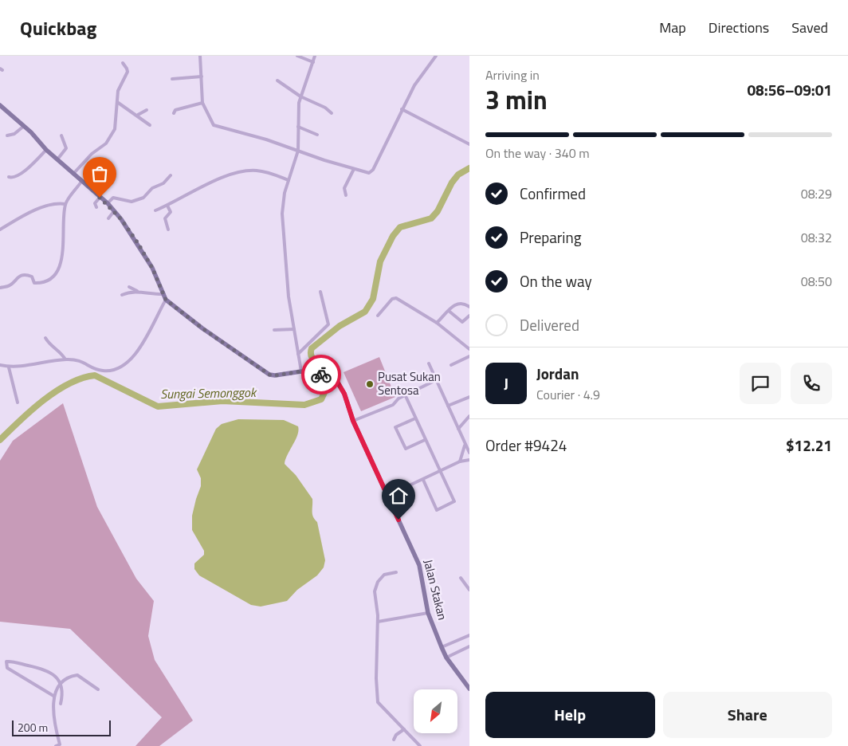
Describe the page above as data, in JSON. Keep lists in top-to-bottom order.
{
  "streets": {
    "main road": ["Jalan Stakan"]
  },
  "water": ["Sungai Semonggok"],
  "places": ["Pusat Sukan Sentosa"],
  "scale_bar": "200 m",
  "north": "bottom left",
  "page": {
    "header": "Quickbag",
    "nav": ["Map", "Directions", "Saved"],
    "heading": ["3 min", "Arriving in", "08:56–09:01"],
    "panel": [
      "Jordan",
      "Courier · 4.9",
      "Order #9424",
      "$12.21"
    ],
    "bar": "On the way · 340 m",
    "list": [
      ["Confirmed", "08:29"],
      ["Preparing", "08:32"],
      ["On the way", "08:50"],
      "Delivered"
    ],
    "round": "J",
    "buttons": ["Help", "Share"],
    "scale": "200 m"
  }
}
